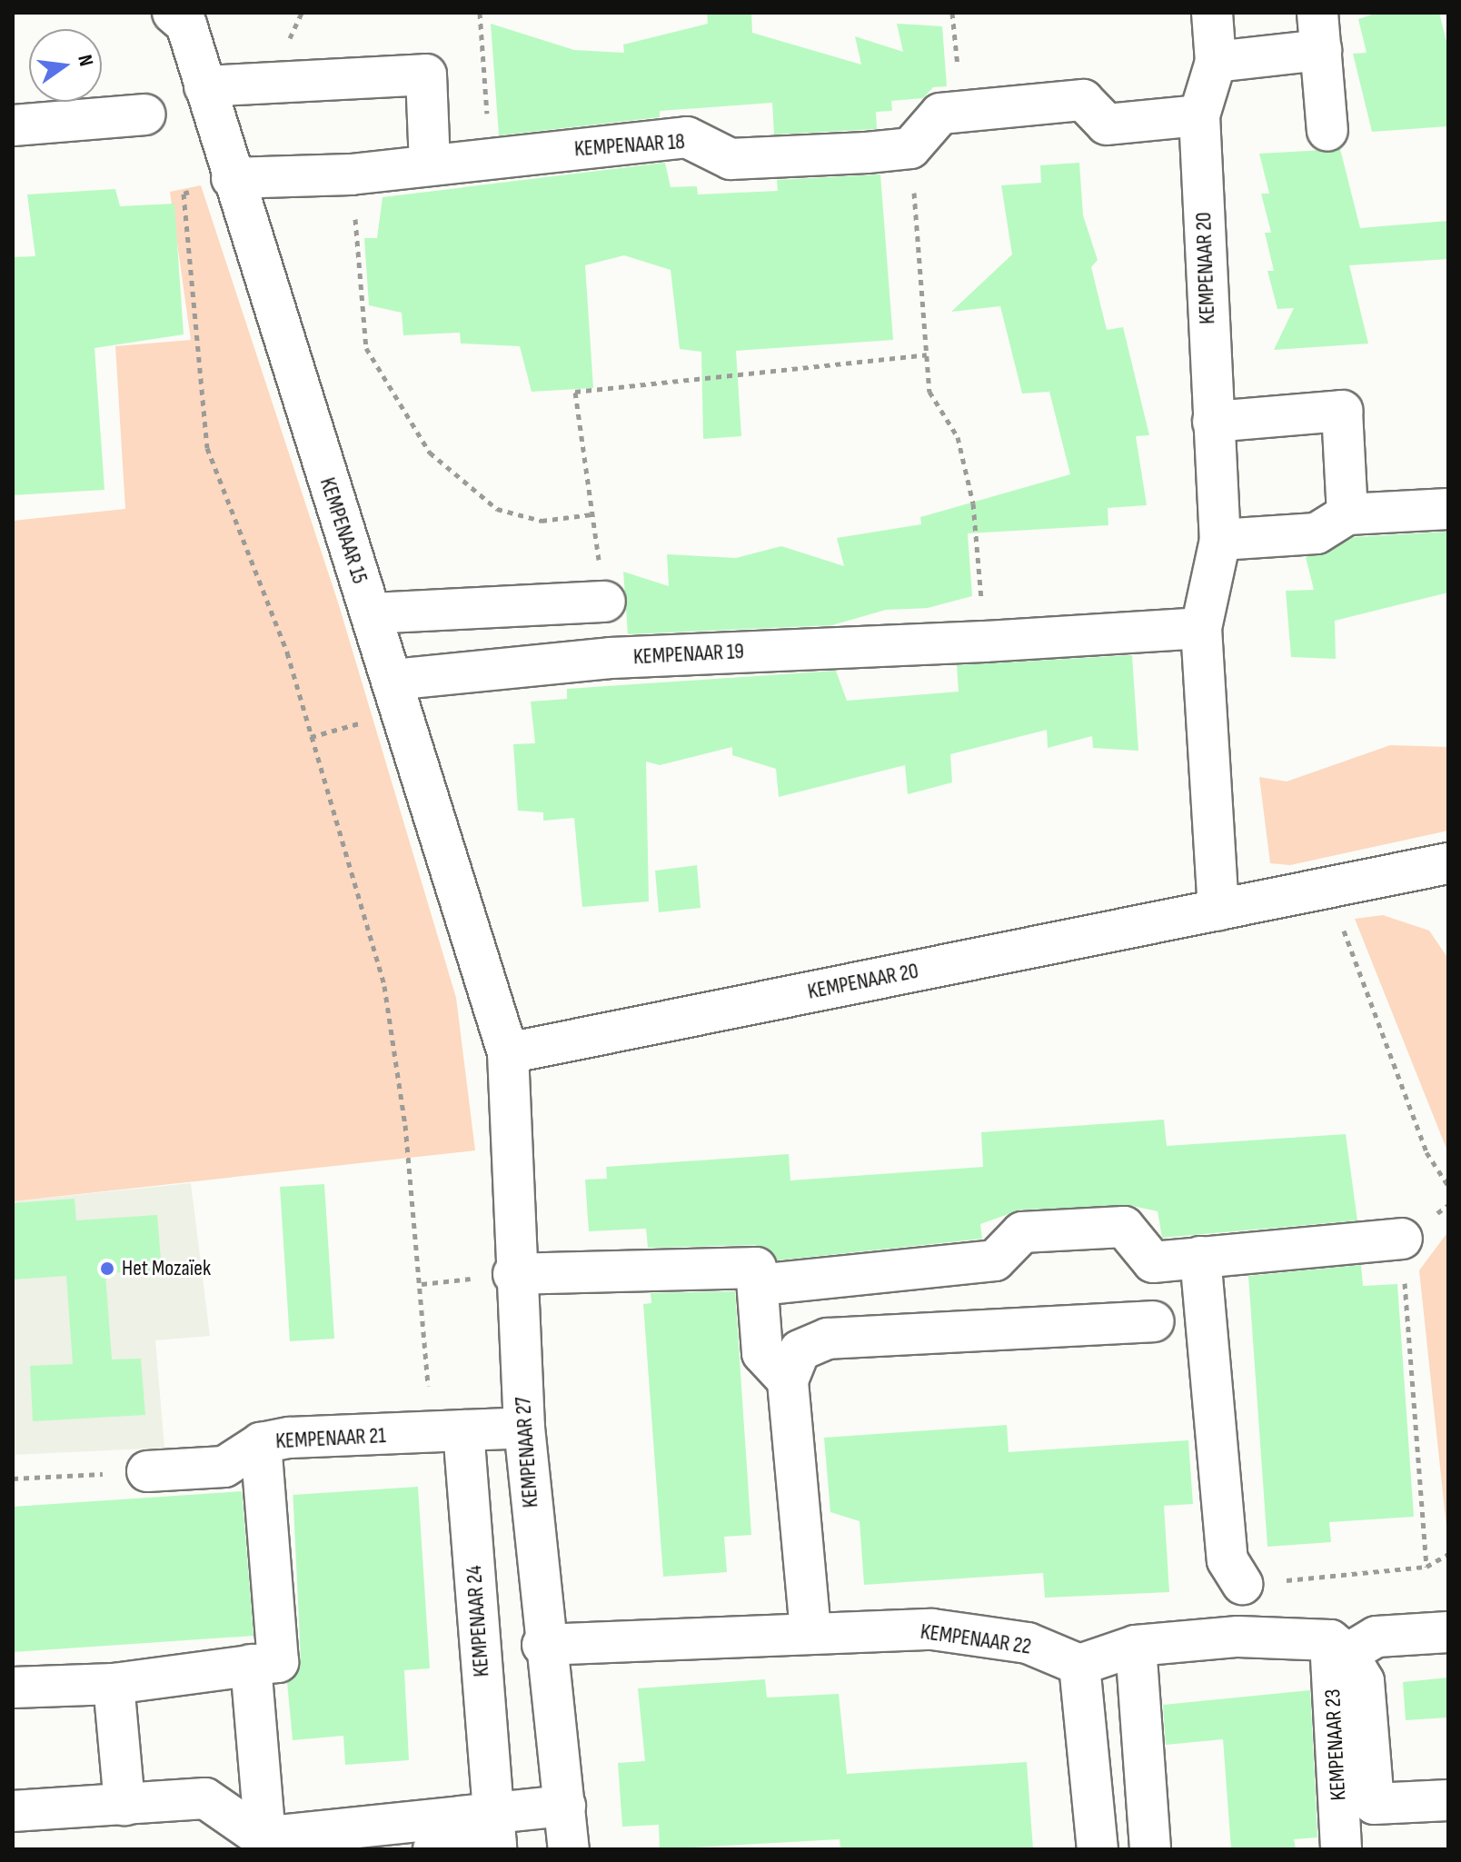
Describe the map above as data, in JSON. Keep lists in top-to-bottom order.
{
  "streets": {
    "street": [
      "KEMPENAAR 18",
      "KEMPENAAR 20",
      "KEMPENAAR 15",
      "KEMPENAAR 19",
      "KEMPENAAR 21",
      "KEMPENAAR 27",
      "KEMPENAAR 24",
      "KEMPENAAR 22",
      "KEMPENAAR 23"
    ]
  },
  "crossings": [
    ["KEMPENAAR 18", "KEMPENAAR 15"],
    ["KEMPENAAR 20", "KEMPENAAR 15"],
    ["KEMPENAAR 20", "KEMPENAAR 27"],
    ["KEMPENAAR 15", "KEMPENAAR 19"],
    ["KEMPENAAR 15", "KEMPENAAR 27"],
    ["KEMPENAAR 21", "KEMPENAAR 27"],
    ["KEMPENAAR 21", "KEMPENAAR 24"],
    ["KEMPENAAR 27", "KEMPENAAR 22"]
  ],
  "places": ["Het Mozaïek"],
  "north": "right"
}
